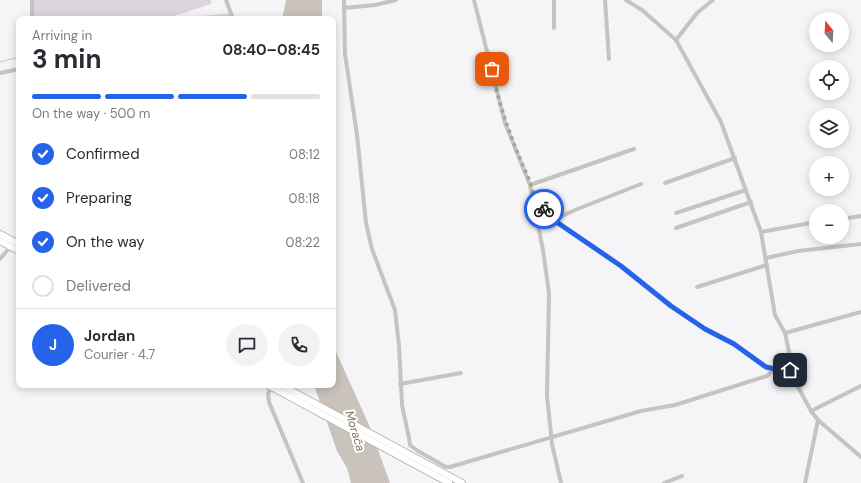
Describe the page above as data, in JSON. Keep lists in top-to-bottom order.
{
  "water": ["Morača"],
  "north": "top",
  "page": {
    "map_buttons": ["+", "−"],
    "heading": ["3 min", "Arriving in", "08:40–08:45"],
    "panel": ["Jordan", "Courier · 4.7"],
    "bar": "On the way · 500 m",
    "list": [
      ["Confirmed", "08:12"],
      ["Preparing", "08:18"],
      ["On the way", "08:22"],
      "Delivered"
    ],
    "round": "J"
  }
}
